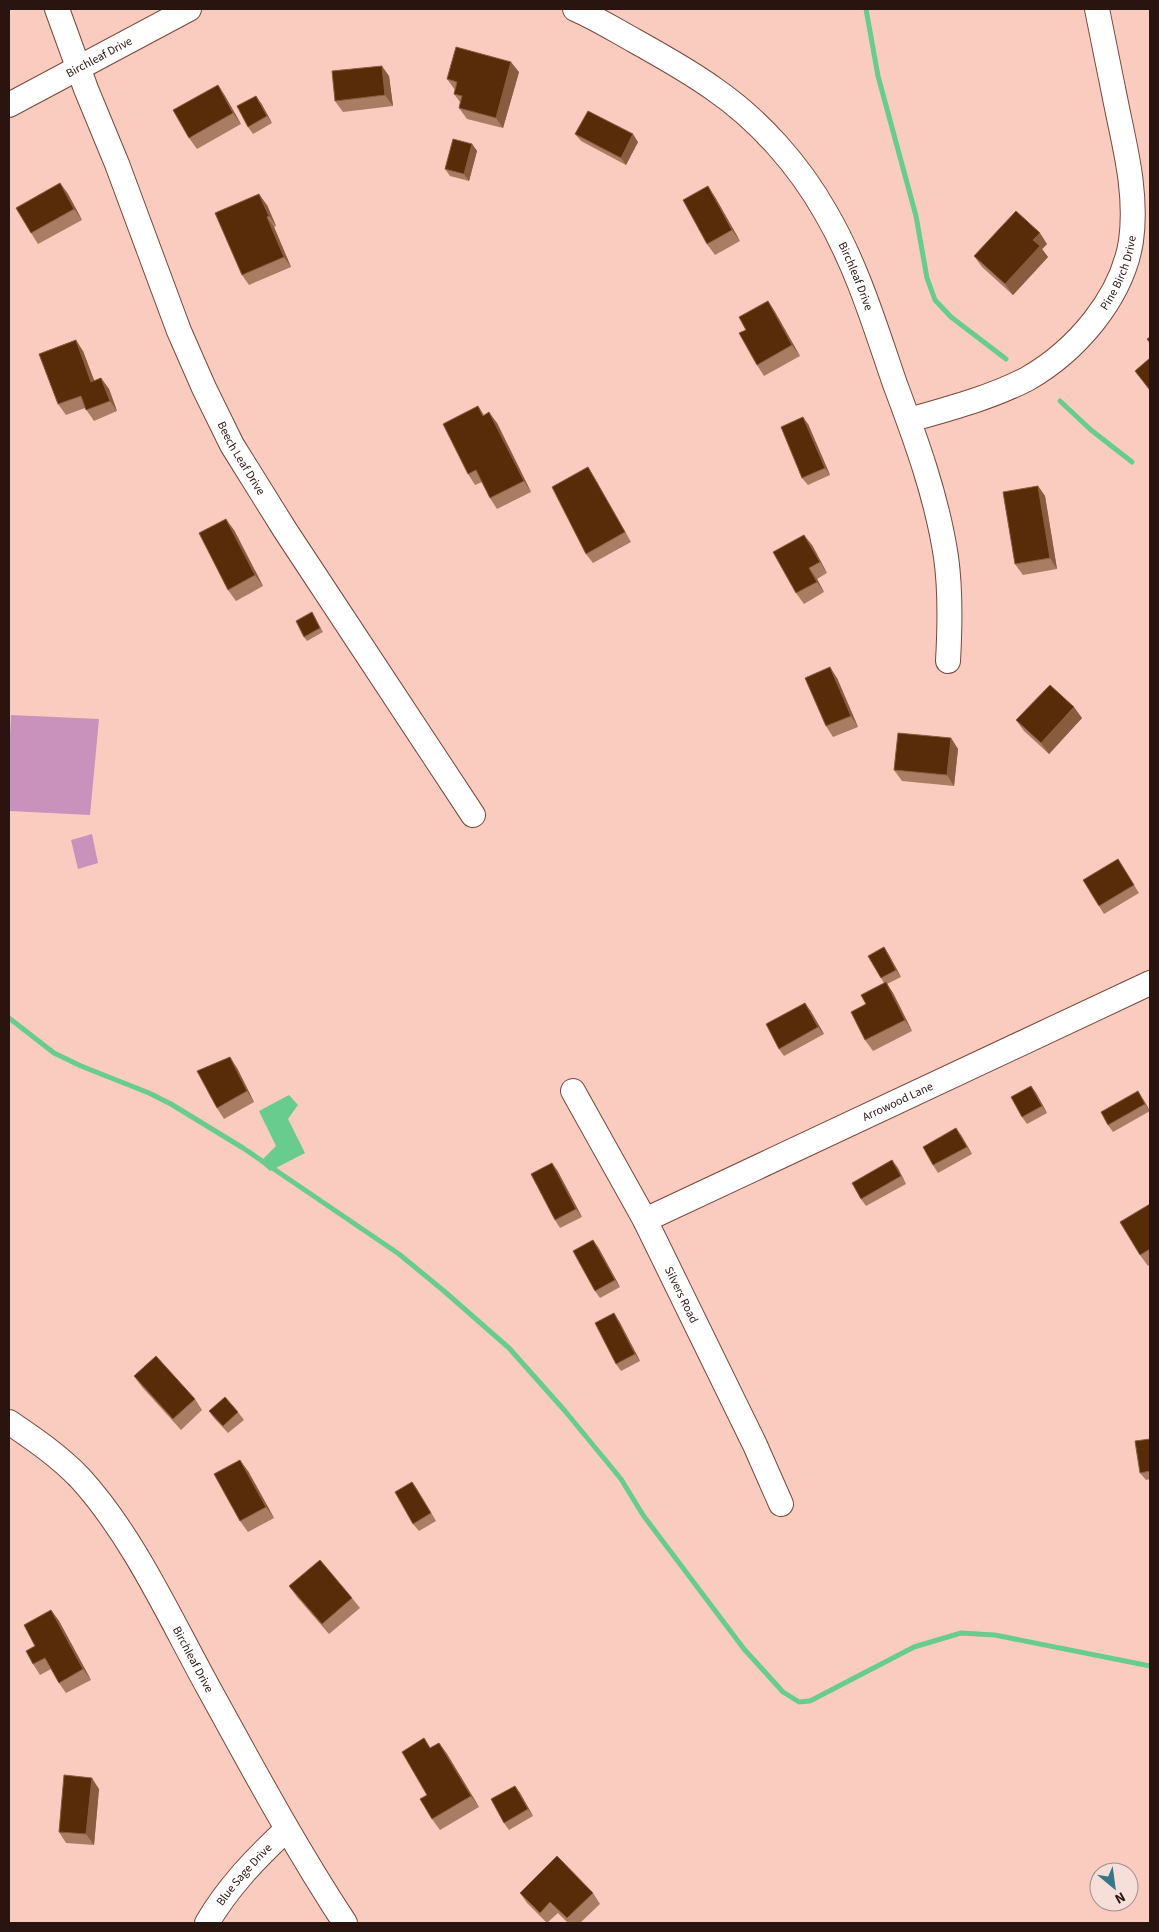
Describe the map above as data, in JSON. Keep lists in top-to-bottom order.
{
  "streets": {
    "street": [
      "Birchleaf Drive",
      "Pine Birch Drive",
      "Beech Leaf Drive",
      "Arrowood Lane",
      "Silvers Road",
      "Blue Sage Drive"
    ]
  },
  "crossings": [
    ["Birchleaf Drive", "Pine Birch Drive"],
    ["Birchleaf Drive", "Beech Leaf Drive"],
    ["Birchleaf Drive", "Blue Sage Drive"],
    ["Arrowood Lane", "Silvers Road"]
  ],
  "north": "bottom right"
}
